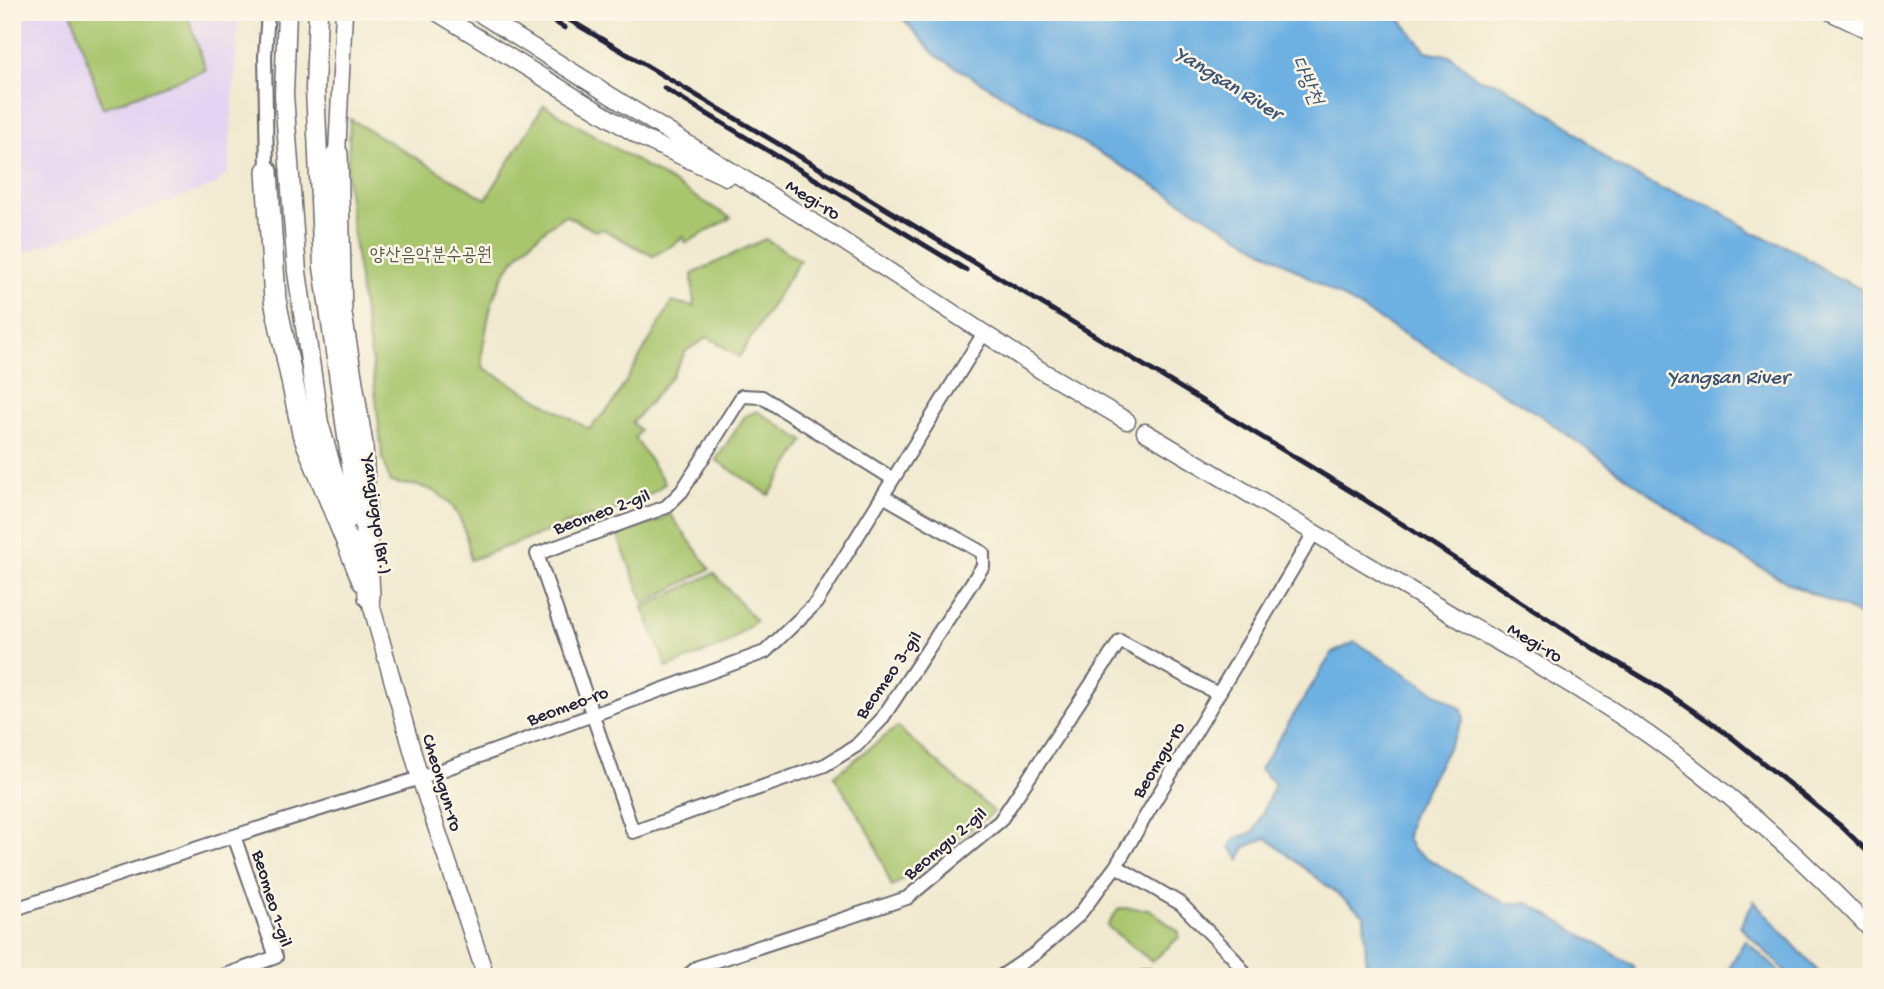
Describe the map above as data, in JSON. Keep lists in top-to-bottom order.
{
  "streets": {
    "main road": ["Yangjugyo (Br.)"],
    "street": [
      "Megi-ro",
      "Beomeo 2-gil",
      "Beomeo 3-gil",
      "Beomeo-ro",
      "Beomgu-ro",
      "Cheongun-ro",
      "Beomgu 2-gil",
      "Beomeo 1-gil"
    ]
  },
  "crossings": [
    ["Megi-ro", "Beomeo-ro"],
    ["Megi-ro", "Beomgu-ro"],
    ["Beomeo 2-gil", "Beomeo 3-gil"],
    ["Beomeo 2-gil", "Beomeo-ro"],
    ["Yangjugyo (Br.)", "Cheongun-ro"],
    ["Beomeo 3-gil", "Beomeo-ro"],
    ["Beomeo-ro", "Cheongun-ro"],
    ["Beomeo-ro", "Beomeo 1-gil"],
    ["Beomgu-ro", "Beomgu 2-gil"]
  ],
  "water": ["다방천", "Yangsan River"],
  "parks": ["양산음악분수공원"]
}
